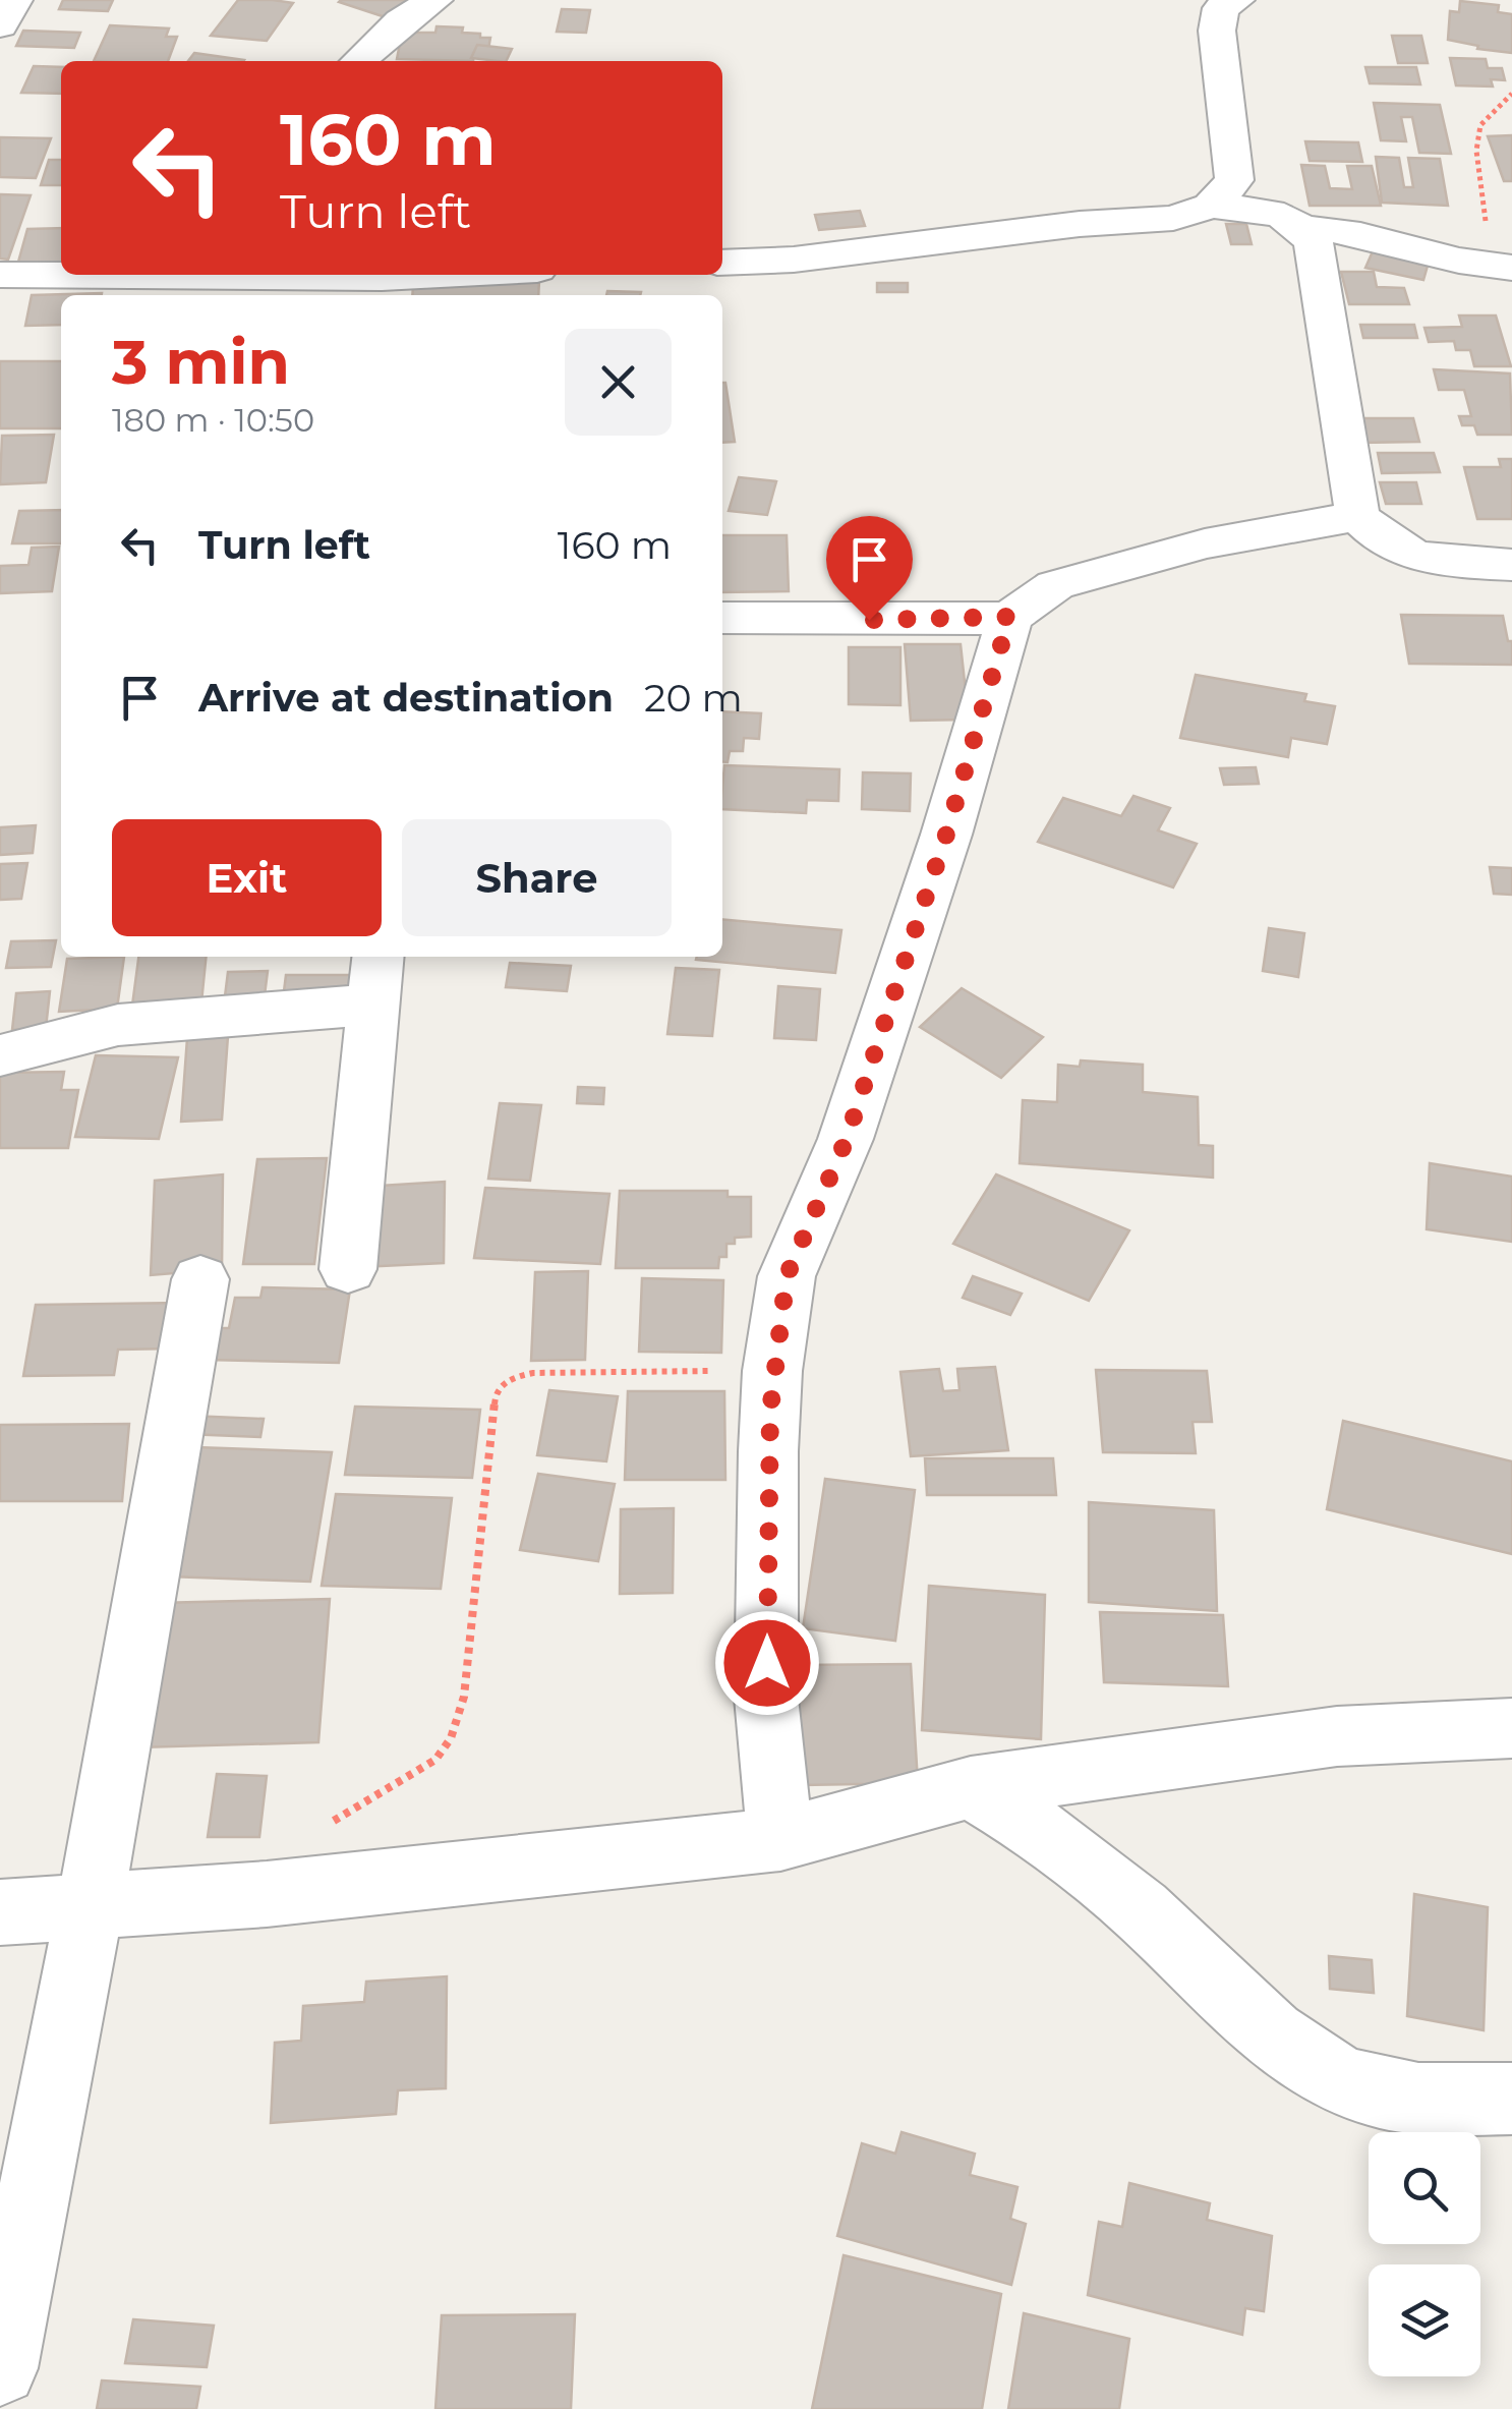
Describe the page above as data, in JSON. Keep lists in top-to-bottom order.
{
  "page": {
    "turn": ["160 m", "Turn left"],
    "heading": ["3 min", "180 m · 10:50"],
    "list": [
      {
        "name": "Turn left",
        "value": "160 m"
      },
      {
        "name": "Arrive at destination",
        "value": "20 m"
      }
    ],
    "buttons": ["Exit", "Share"]
  }
}
